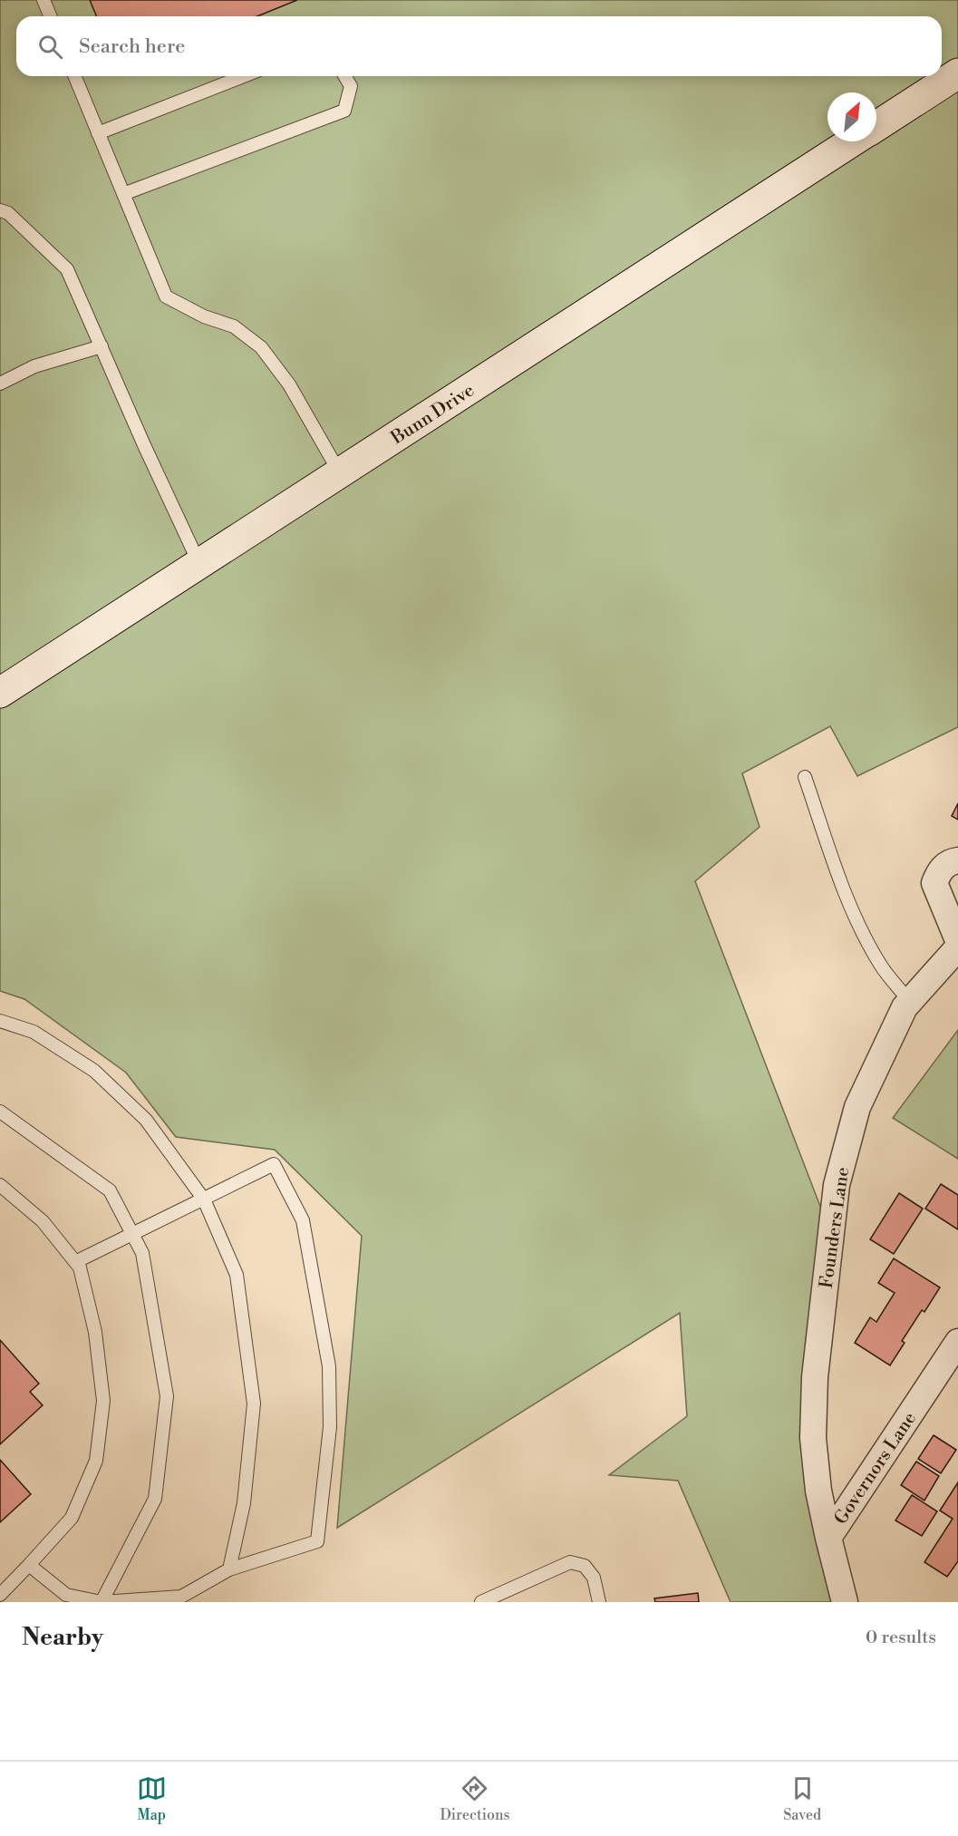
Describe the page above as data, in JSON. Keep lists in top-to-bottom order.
{
  "streets": {
    "street": ["Bunn Drive", "Founders Lane", "Governors Lane"]
  },
  "crossings": [
    ["Founders Lane", "Governors Lane"]
  ],
  "north": "top right",
  "page": {
    "search": "Search here",
    "heading": ["Nearby", "0 results"],
    "nav": ["Map", "Directions", "Saved"]
  }
}
